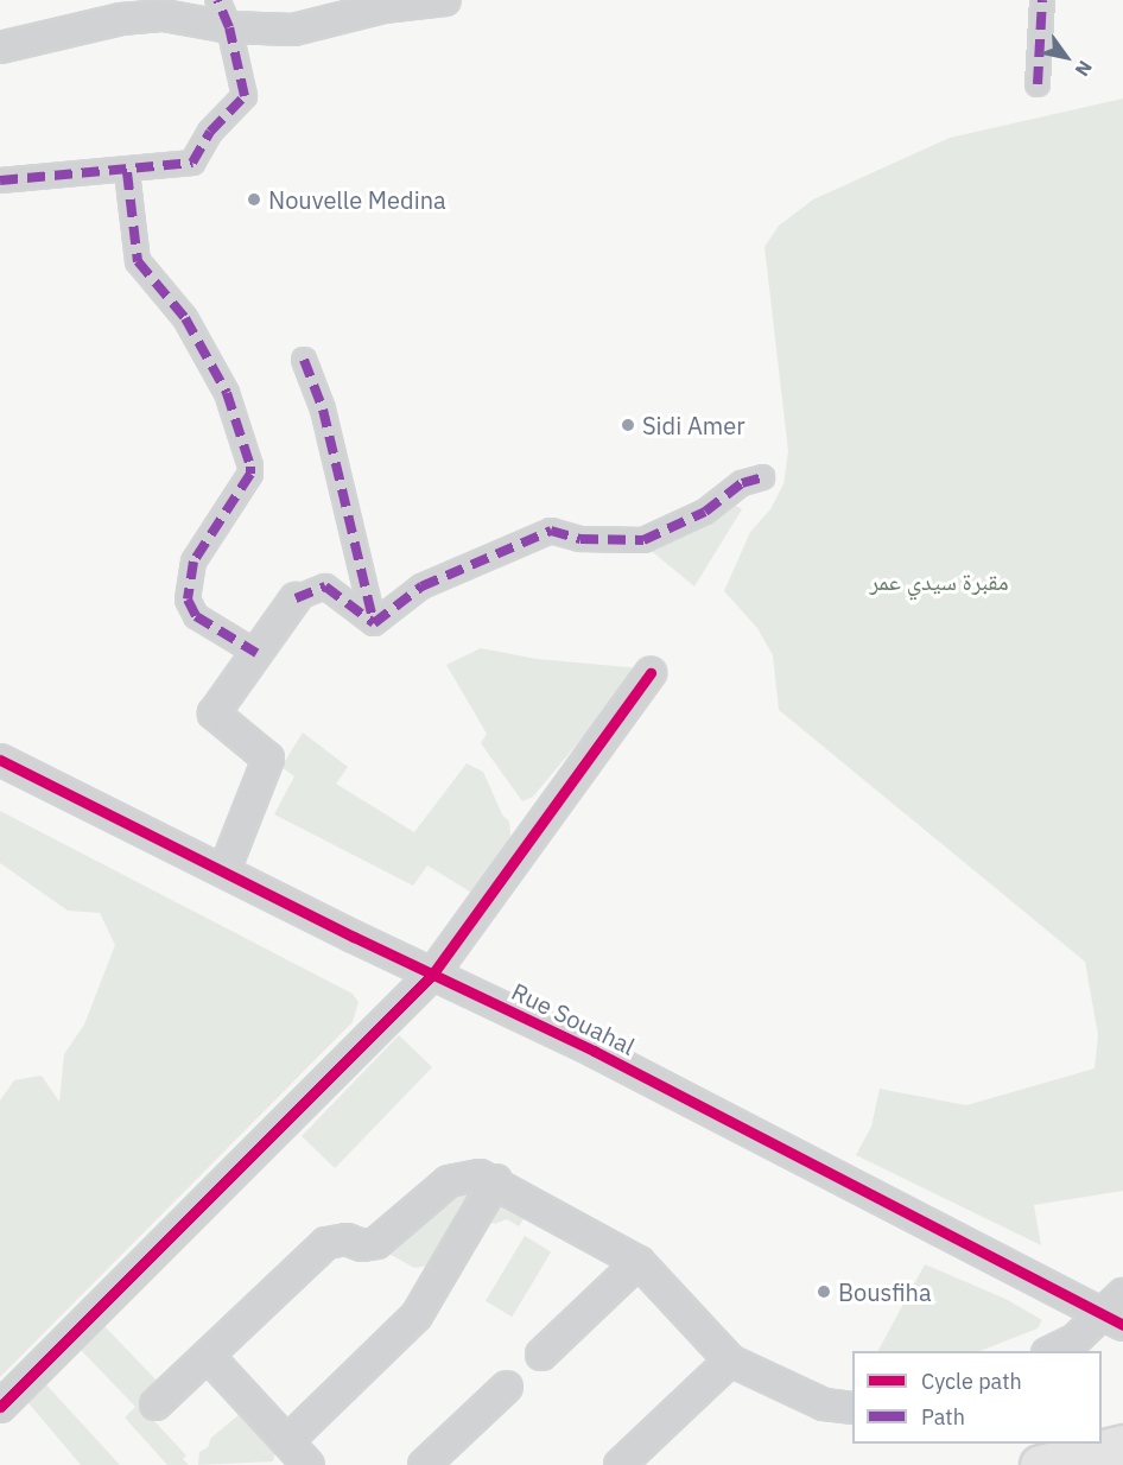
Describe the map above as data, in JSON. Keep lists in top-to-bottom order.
{
  "streets": {
    "street": ["Rue Souahal"]
  },
  "parks": ["مقبرة سيدي عمر"],
  "places": ["Nouvelle Medina", "Sidi Amer", "Bousfiha"],
  "legend": ["Cycle path", "Path"],
  "north": "bottom right"
}
